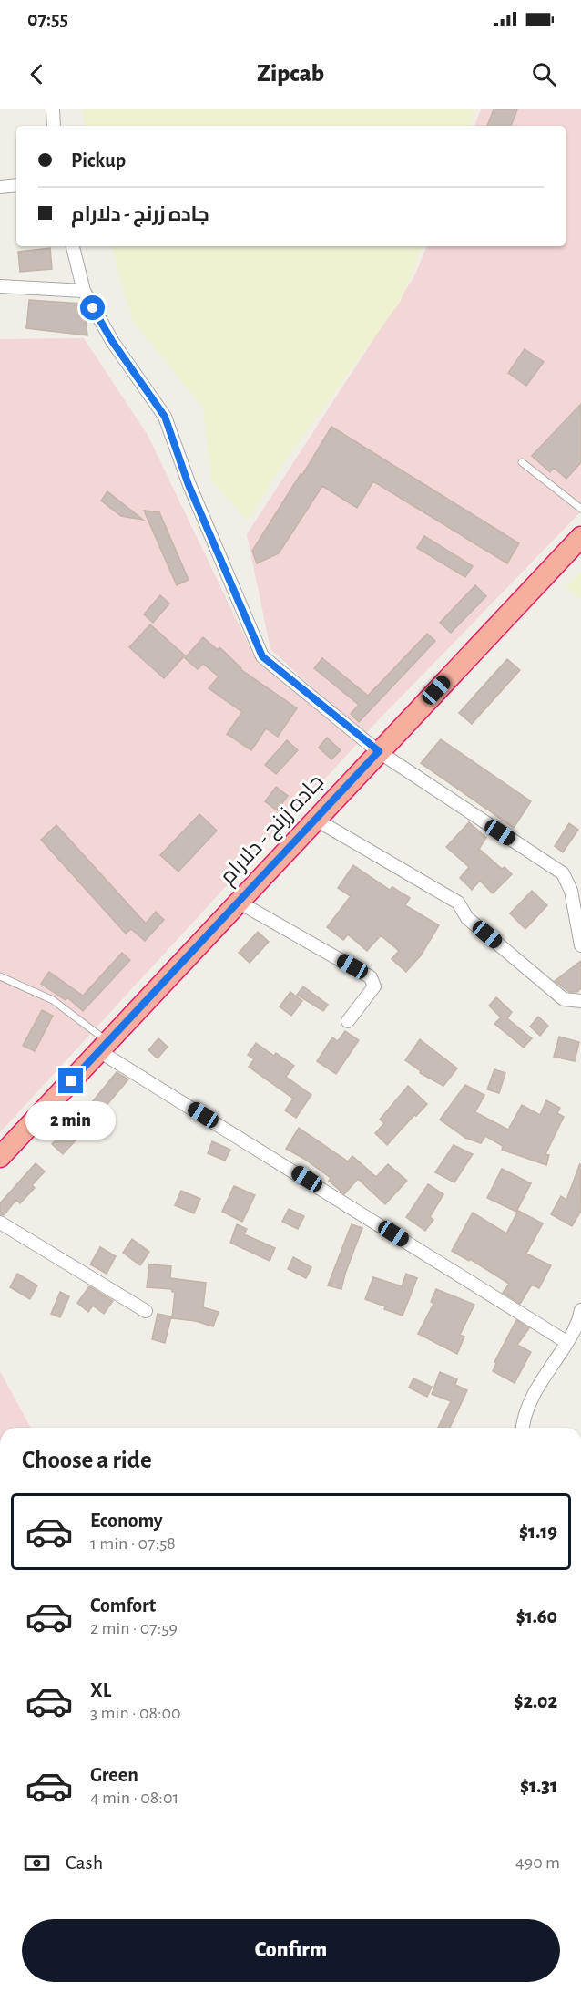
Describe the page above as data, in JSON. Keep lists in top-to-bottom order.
{
  "streets": {
    "highway": ["جاده زرنج - دلارام"]
  },
  "page": {
    "status": "07:55",
    "header": "Zipcab",
    "banner": ["Pickup", "جاده زرنج - دلارام"],
    "bubble": "2 min",
    "heading": "Choose a ride",
    "list": [
      {
        "name": "Economy",
        "note": "1 min · 07:58",
        "value": "$1.19"
      },
      {
        "name": "Comfort",
        "note": "2 min · 07:59",
        "value": "$1.60"
      },
      {
        "name": "XL",
        "note": "3 min · 08:00",
        "value": "$2.02"
      },
      {
        "name": "Green",
        "note": "4 min · 08:01",
        "value": "$1.31"
      }
    ],
    "pay": ["Cash", "490 m"],
    "buttons": "Confirm"
  }
}
